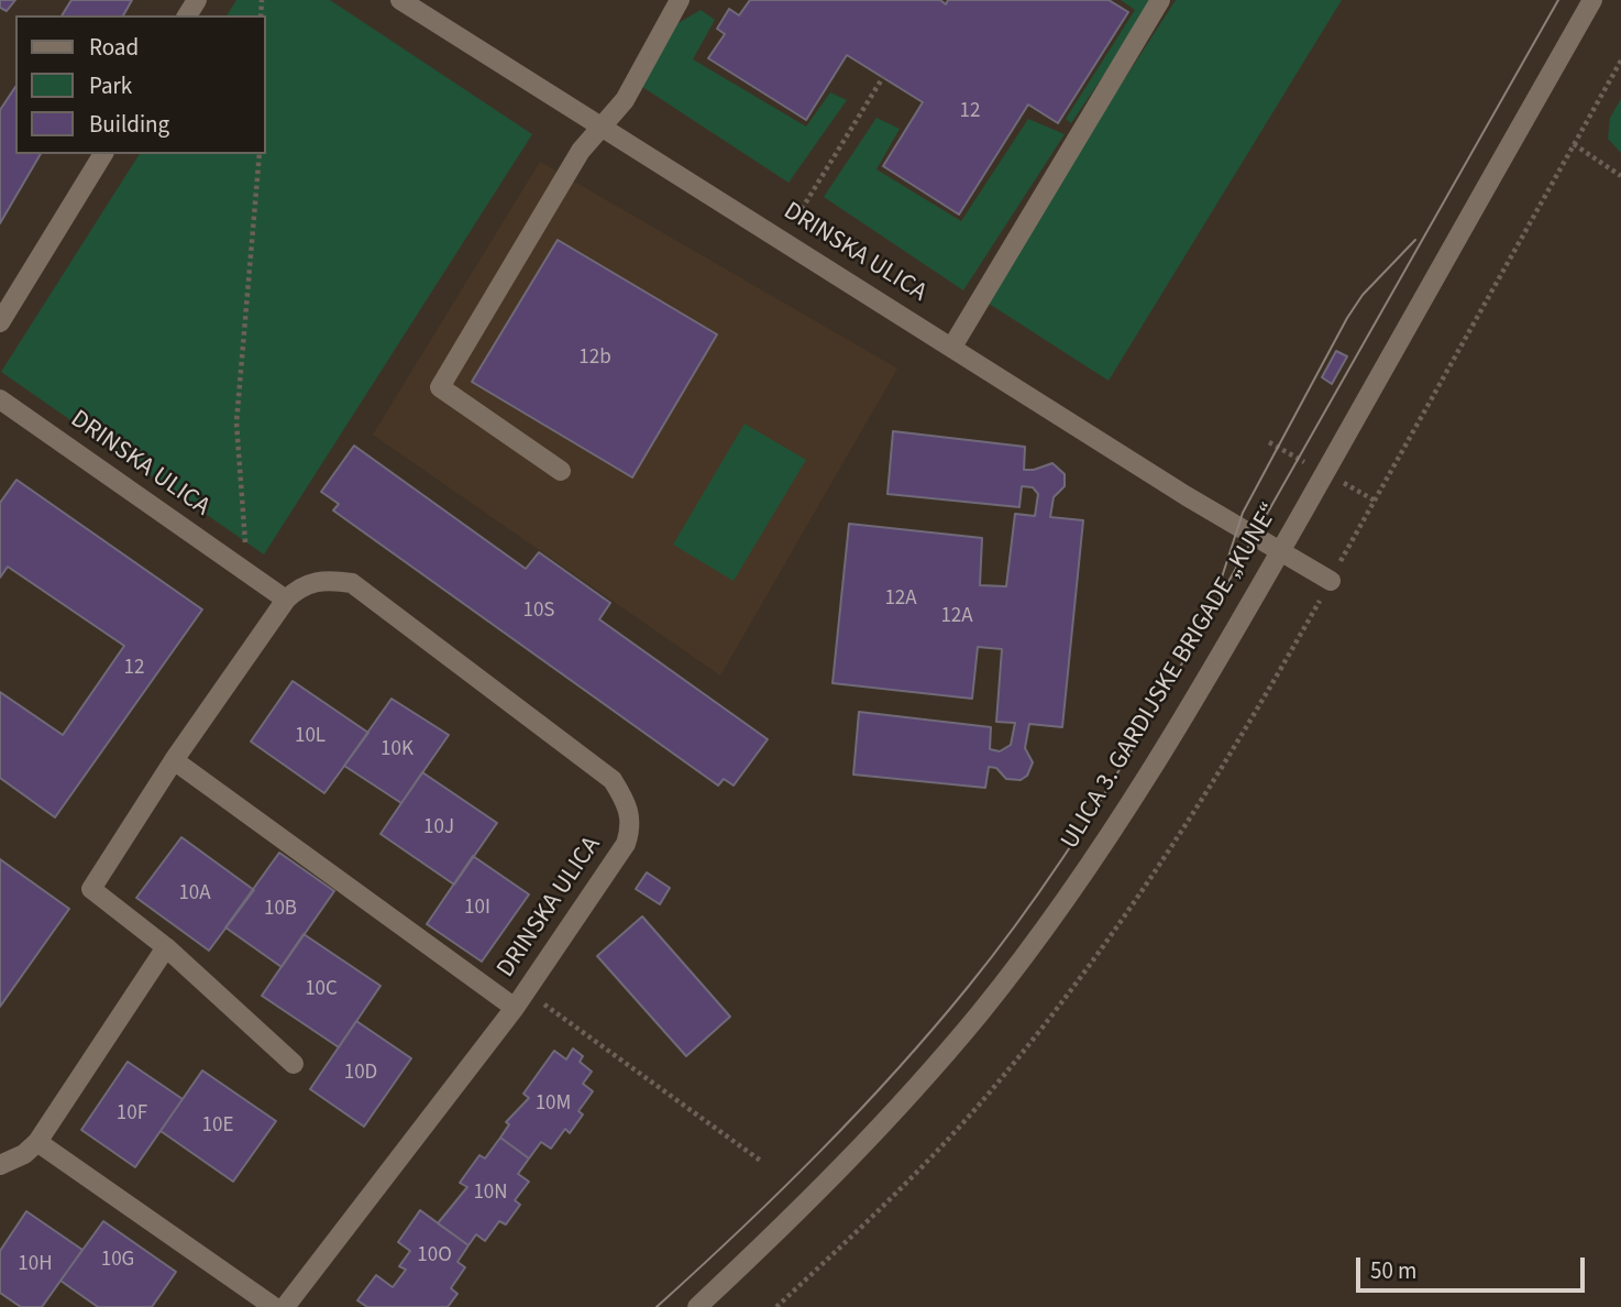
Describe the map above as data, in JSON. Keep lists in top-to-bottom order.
{
  "streets": {
    "street": ["DRINSKA ULICA", "ULICA 3. GARDIJSKE BRIGADE „KUNE“"]
  },
  "crossings": [
    ["DRINSKA ULICA", "ULICA 3. GARDIJSKE BRIGADE „KUNE“"]
  ],
  "house_numbers": [
    "12",
    "12b",
    "12A",
    "10S",
    "12A",
    "12",
    "10L",
    "10K",
    "10J",
    "10A",
    "10I",
    "10B",
    "10C",
    "10D",
    "10M",
    "10F",
    "10E",
    "10N",
    "10O",
    "10G",
    "10H"
  ],
  "legend": ["Road", "Park", "Building"],
  "scale_bar": "50 m"
}
